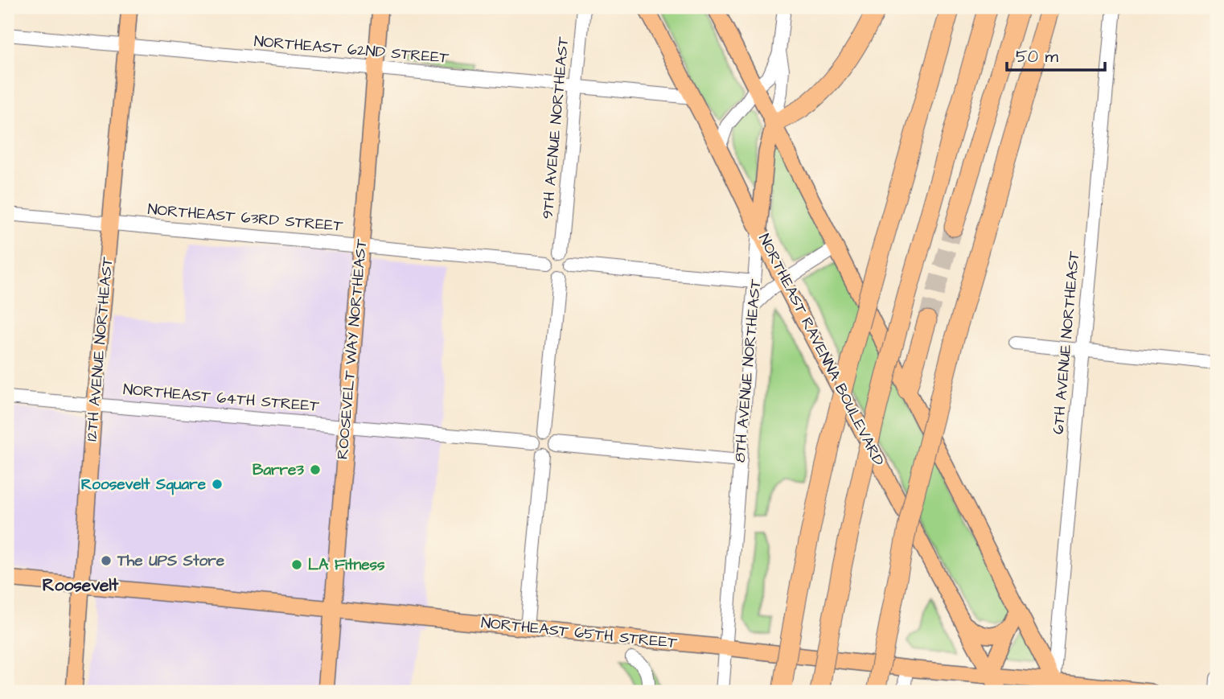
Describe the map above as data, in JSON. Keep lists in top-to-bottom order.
{
  "streets": {
    "main road": [
      "12TH AVENUE NORTHEAST",
      "ROOSEVELT WAY NORTHEAST",
      "NORTHEAST RAVENNA BOULEVARD",
      "8TH AVENUE NORTHEAST",
      "NORTHEAST 65TH STREET"
    ],
    "street": [
      "NORTHEAST 62ND STREET",
      "9TH AVENUE NORTHEAST",
      "NORTHEAST 63RD STREET",
      "6TH AVENUE NORTHEAST",
      "NORTHEAST 64TH STREET"
    ]
  },
  "crossings": [
    ["NORTHEAST 62ND STREET", "9TH AVENUE NORTHEAST"],
    ["NORTHEAST 62ND STREET", "12TH AVENUE NORTHEAST"],
    ["NORTHEAST 62ND STREET", "ROOSEVELT WAY NORTHEAST"],
    ["NORTHEAST 62ND STREET", "NORTHEAST RAVENNA BOULEVARD"],
    ["9TH AVENUE NORTHEAST", "NORTHEAST 63RD STREET"],
    ["NORTHEAST 63RD STREET", "12TH AVENUE NORTHEAST"],
    ["NORTHEAST 63RD STREET", "ROOSEVELT WAY NORTHEAST"],
    ["6TH AVENUE NORTHEAST", "NORTHEAST 65TH STREET"],
    ["12TH AVENUE NORTHEAST", "NORTHEAST 64TH STREET"],
    ["12TH AVENUE NORTHEAST", "NORTHEAST 65TH STREET"],
    ["ROOSEVELT WAY NORTHEAST", "NORTHEAST 64TH STREET"],
    ["ROOSEVELT WAY NORTHEAST", "NORTHEAST 65TH STREET"],
    ["NORTHEAST RAVENNA BOULEVARD", "8TH AVENUE NORTHEAST"],
    ["NORTHEAST RAVENNA BOULEVARD", "NORTHEAST 65TH STREET"],
    ["8TH AVENUE NORTHEAST", "NORTHEAST 65TH STREET"]
  ],
  "districts": ["Roosevelt"],
  "places": [
    "Barre3",
    "Roosevelt Square",
    "The UPS Store",
    "LA Fitness"
  ],
  "scale_bar": "50 m"
}
